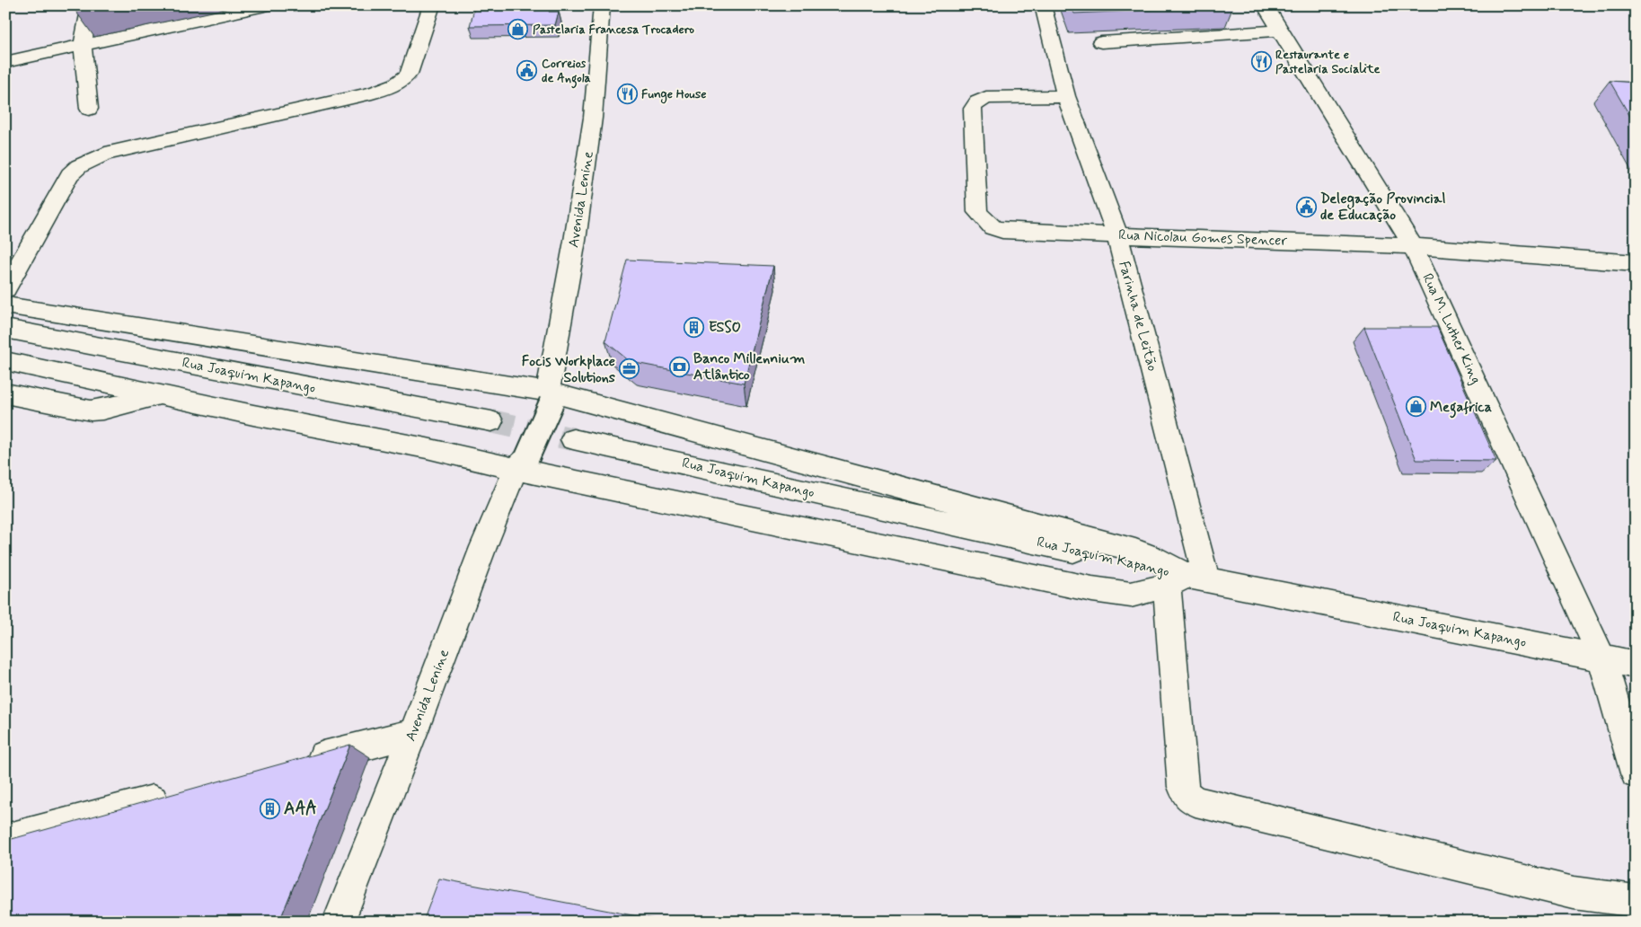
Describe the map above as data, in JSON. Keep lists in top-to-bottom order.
{
  "streets": {
    "street": [
      "Avenida Lenine",
      "Rua Nicolau Gomes Spencer",
      "Farinha de Leitão",
      "Rua M. Luther King",
      "Rua Joaquim Kapango"
    ]
  },
  "crossings": [
    ["Rua Nicolau Gomes Spencer", "Farinha de Leitão"],
    ["Rua Nicolau Gomes Spencer", "Rua M. Luther King"],
    ["Farinha de Leitão", "Rua Joaquim Kapango"],
    ["Rua M. Luther King", "Rua Joaquim Kapango"]
  ],
  "places": {
    "shop": ["Pastelaria Francesa Trocadero", "Megafrica"],
    "restaurant": ["Restaurante e Pastelaria Socialite", "Funge House"],
    "public building": ["Correios de Angola", "Delegação Provincial de Educação"],
    "building": ["ESSO", "AAA"],
    "bank": ["Banco Millennium Atlântico"],
    "office": ["Focis Workplace Solutions"]
  }
}
